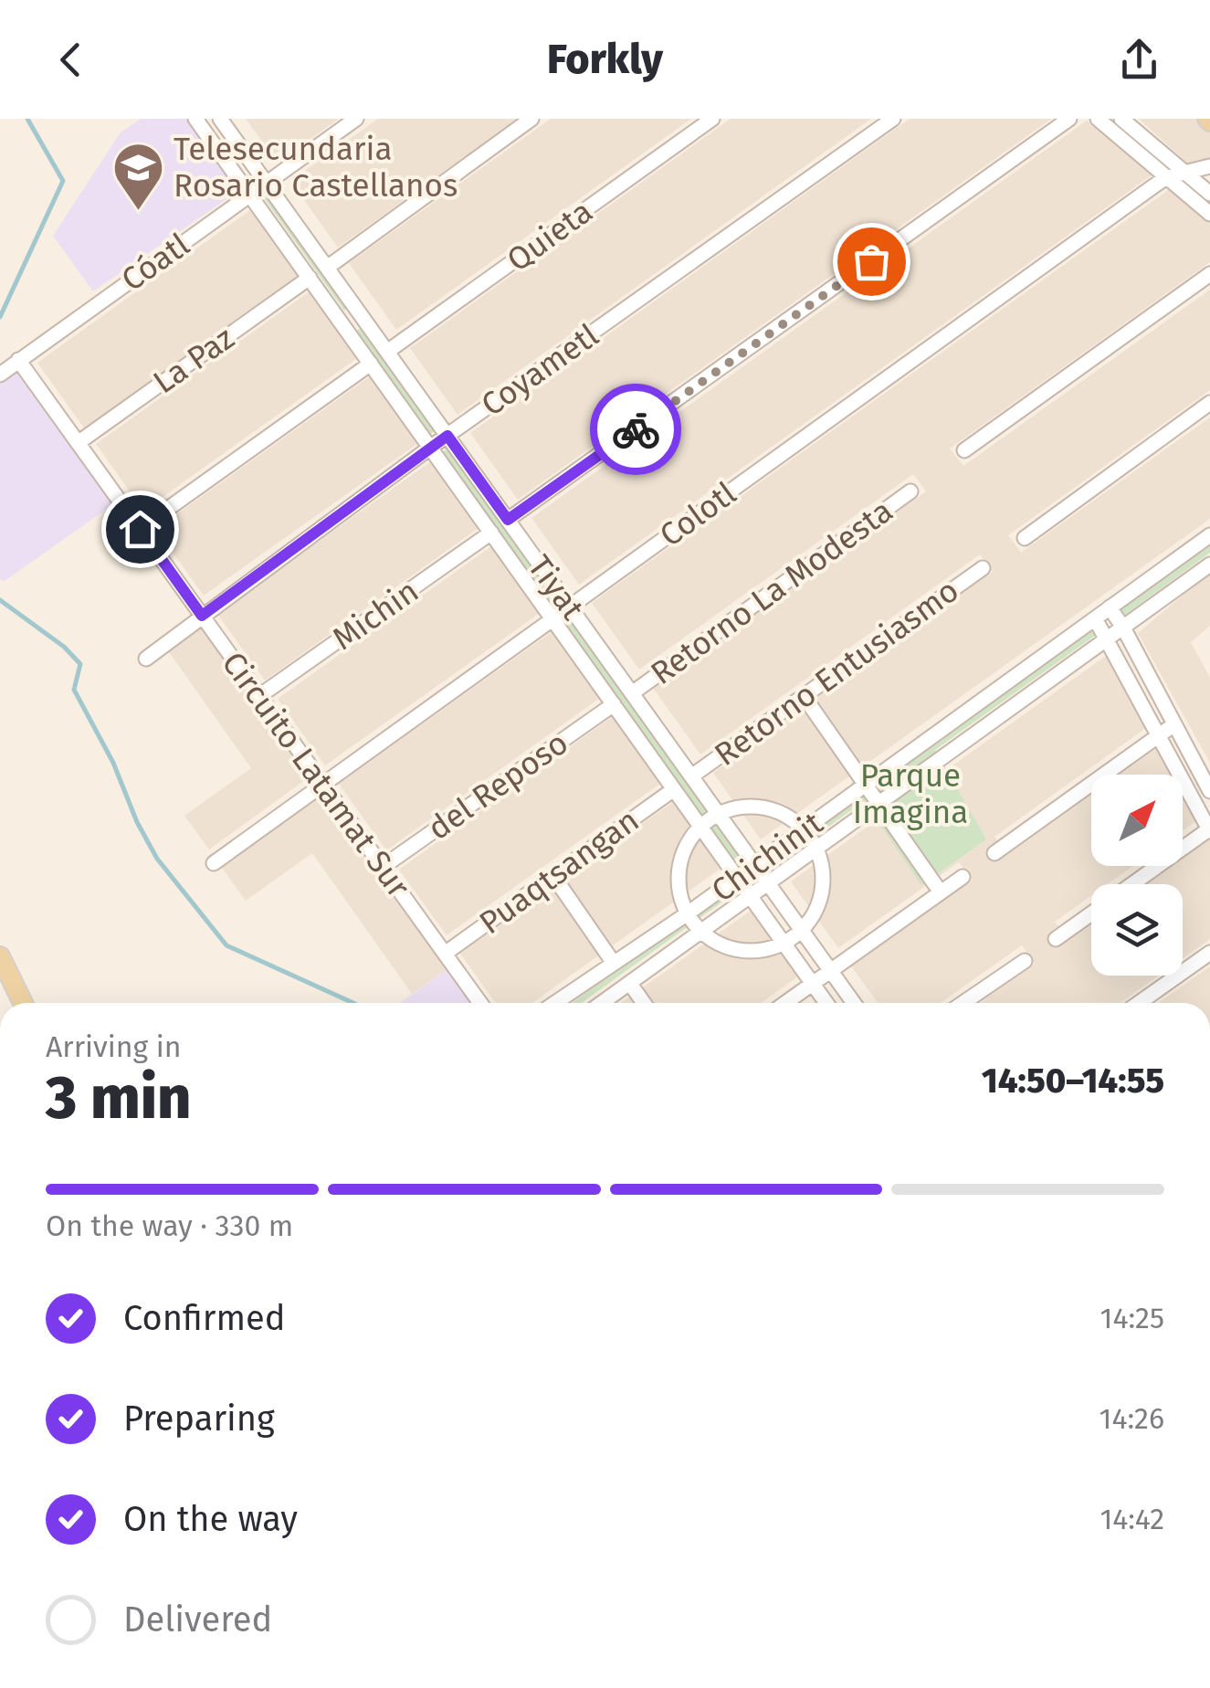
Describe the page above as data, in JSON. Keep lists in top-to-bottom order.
{
  "streets": {
    "street": [
      "Quieta",
      "Cóatl",
      "La Paz",
      "Coyametl",
      "Colotl",
      "Tiyat",
      "Retorno La Modesta",
      "Michin",
      "Retorno Entusiasmo",
      "Circuito Latamat Sur",
      "del Reposo",
      "Chichinit",
      "Puaqtsangan"
    ]
  },
  "crossings": [
    ["Quieta", "Tiyat"],
    ["Cóatl", "Tiyat"],
    ["Cóatl", "Circuito Latamat Sur"],
    ["La Paz", "Tiyat"],
    ["La Paz", "Circuito Latamat Sur"],
    ["Coyametl", "Tiyat"],
    ["Coyametl", "Circuito Latamat Sur"],
    ["Colotl", "Tiyat"],
    ["Colotl", "Circuito Latamat Sur"],
    ["Tiyat", "Retorno La Modesta"],
    ["Tiyat", "Michin"],
    ["Tiyat", "Retorno Entusiasmo"],
    ["Tiyat", "del Reposo"],
    ["Tiyat", "Chichinit"],
    ["Tiyat", "Puaqtsangan"],
    ["Michin", "Circuito Latamat Sur"],
    ["Circuito Latamat Sur", "del Reposo"],
    ["Circuito Latamat Sur", "Puaqtsangan"]
  ],
  "parks": ["Parque Imagina"],
  "places": {
    "school or university": ["Telesecundaria Rosario Castellanos"]
  },
  "north": "top right",
  "page": {
    "header": "Forkly",
    "heading": ["3 min", "Arriving in", "14:50–14:55"],
    "bar": "On the way · 330 m",
    "list": [
      ["Confirmed", "14:25"],
      ["Preparing", "14:26"],
      ["On the way", "14:42"],
      "Delivered"
    ]
  }
}
